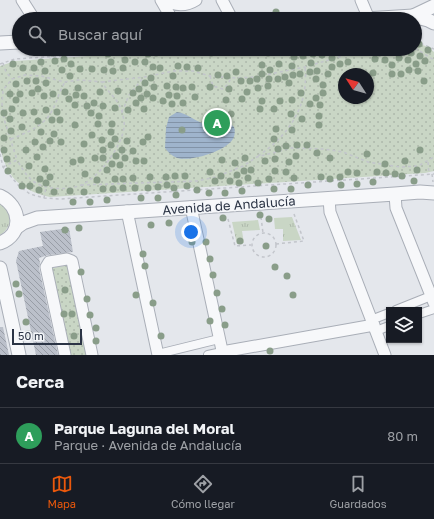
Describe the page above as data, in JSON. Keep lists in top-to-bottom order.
{
  "streets": {
    "street": ["Avenida de Andalucía"]
  },
  "scale_bar": "50 m",
  "north": "top left",
  "page": {
    "search": "Buscar aquí",
    "pins": "A",
    "scale": "50 m",
    "heading": "Cerca",
    "list": [
      {
        "mark": "A",
        "name": "Parque Laguna del Moral",
        "note": "Parque · Avenida de Andalucía",
        "value": "80 m"
      }
    ],
    "nav": ["Mapa", "Cómo llegar", "Guardados"]
  }
}
